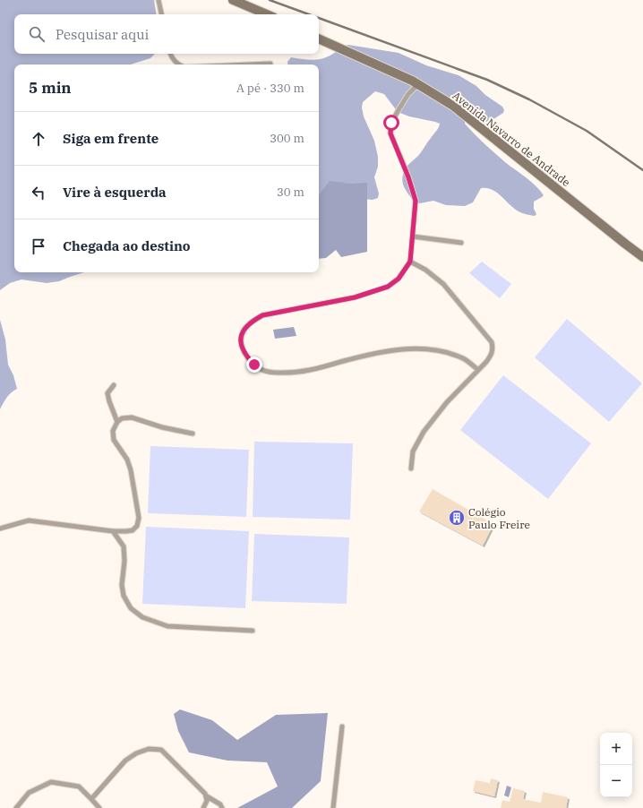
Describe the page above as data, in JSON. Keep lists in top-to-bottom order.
{
  "streets": {
    "street": ["Avenida Navarro de Andrade"]
  },
  "places": {
    "building": ["Colégio Paulo Freire"]
  },
  "page": {
    "search": "Pesquisar aqui",
    "heading": ["5 min", "A pé · 330 m"],
    "list": [
      ["Siga em frente", "300 m"],
      ["Vire à esquerda", "30 m"],
      "Chegada ao destino"
    ],
    "map_buttons": ["+", "−"]
  }
}
